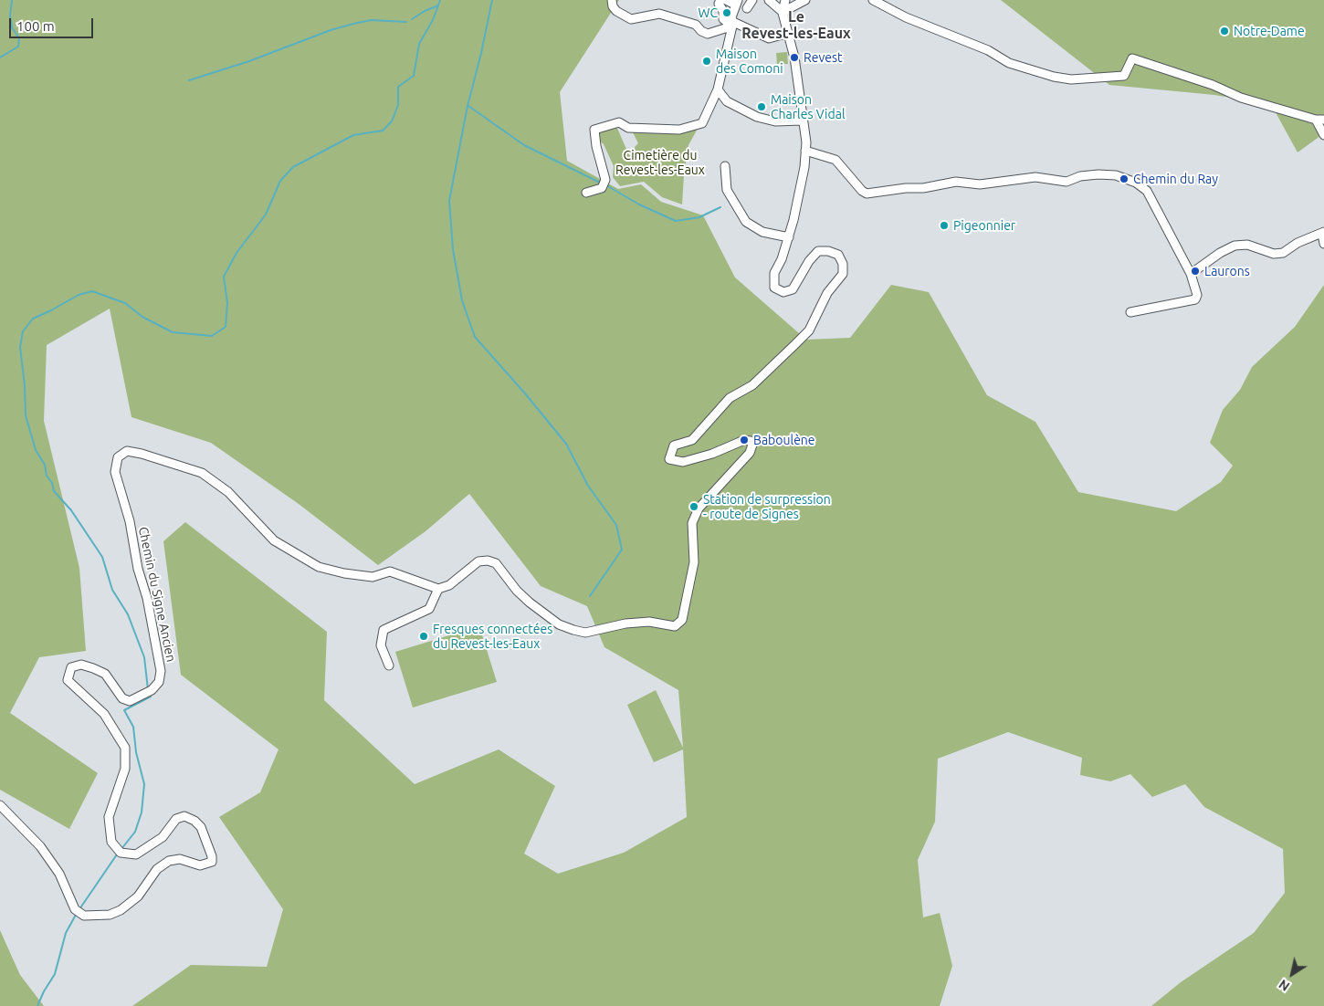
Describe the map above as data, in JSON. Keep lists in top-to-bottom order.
{
  "streets": {
    "street": ["Chemin du Signe Ancien"]
  },
  "districts": ["Le Revest-les-Eaux"],
  "parks": ["Cimetière du Revest-les-Eaux"],
  "places": [
    "WC",
    "Notre-Dame",
    "Revest",
    "Maison des Comoni",
    "Maison Charles Vidal",
    "Chemin du Ray",
    "Pigeonnier",
    "Laurons",
    "Baboulène",
    "Station de surpression - route de Signes",
    "Fresques connectées du Revest-les-Eaux"
  ],
  "scale_bar": "100 m",
  "north": "bottom left"
}
